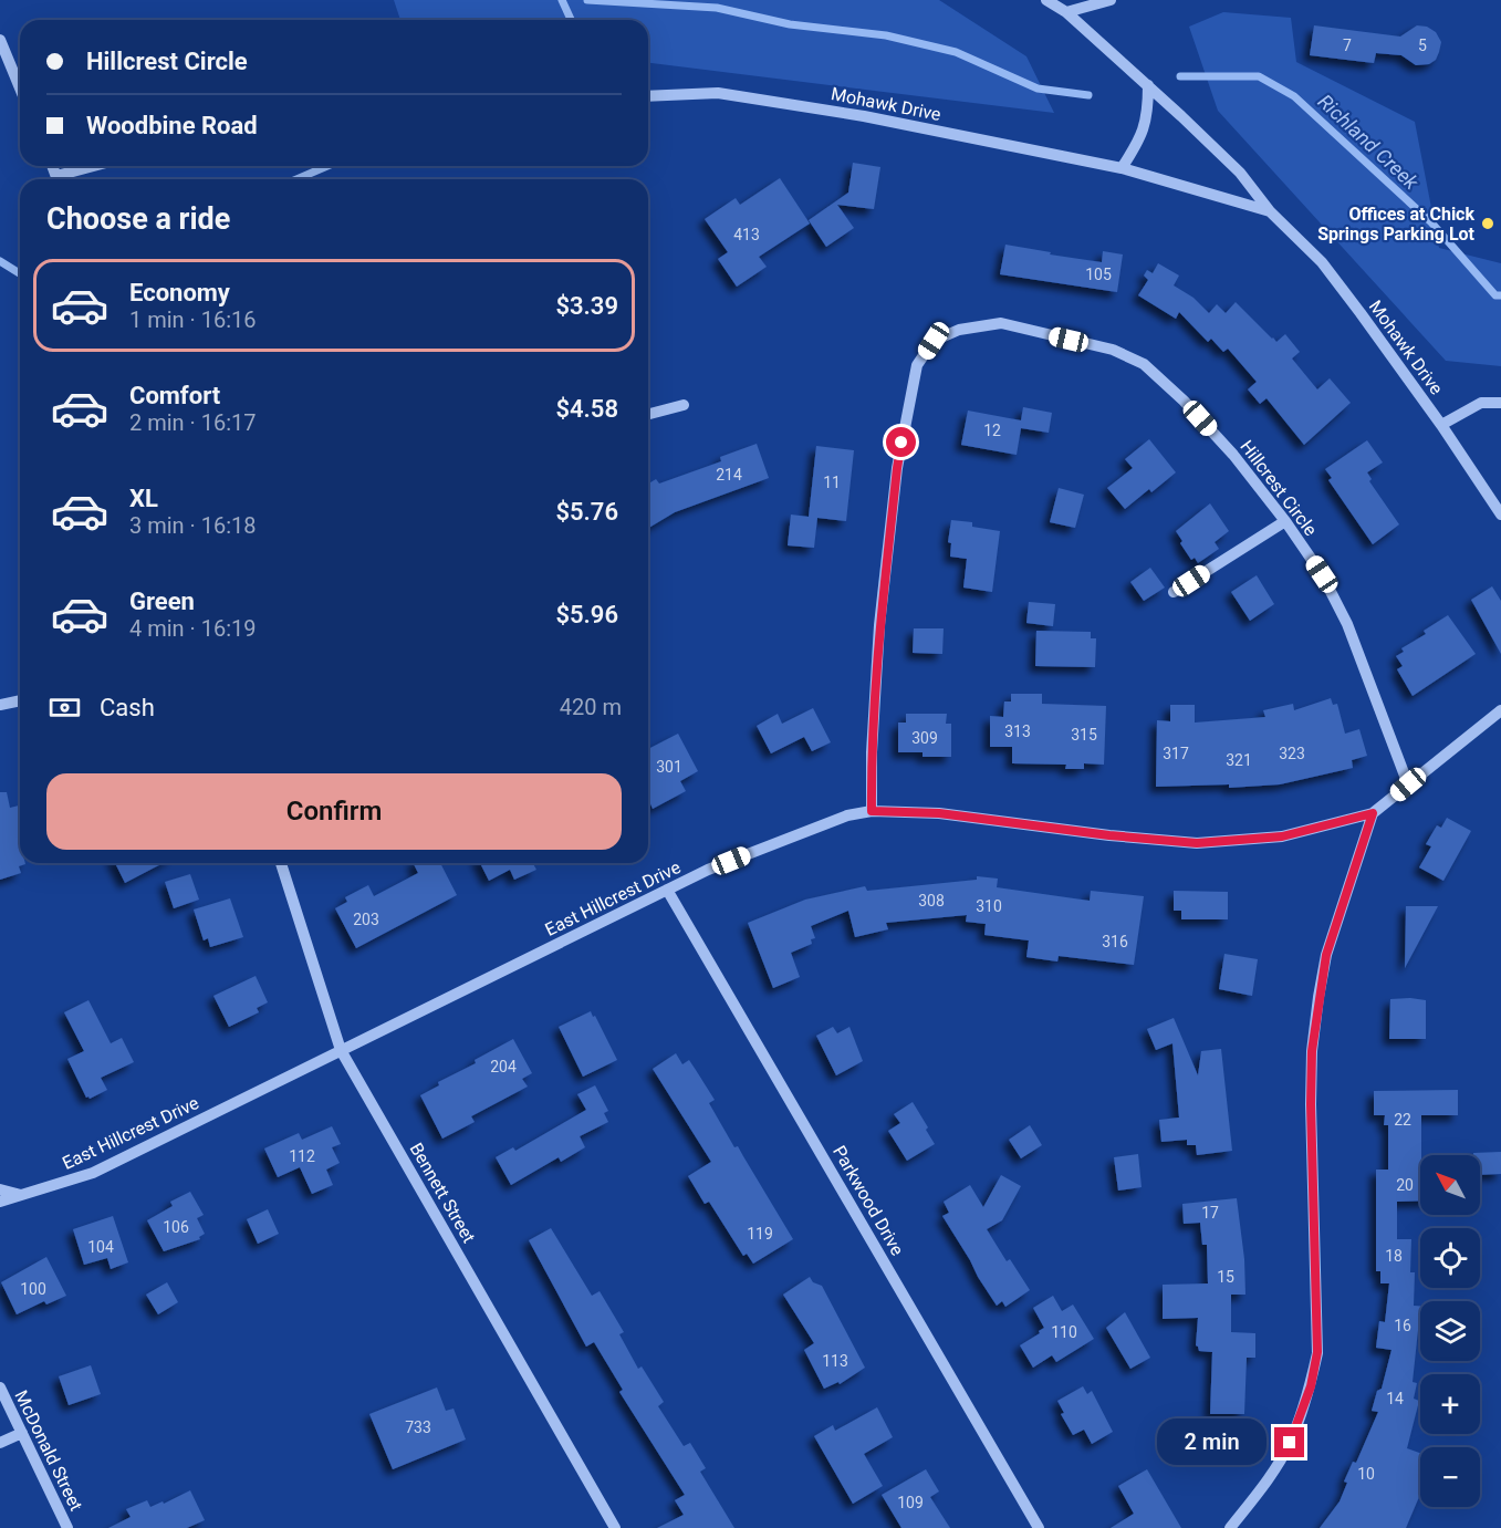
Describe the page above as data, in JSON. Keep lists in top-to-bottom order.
{
  "streets": {
    "street": [
      "Mohawk Drive",
      "Hillcrest Circle",
      "East Hillcrest Drive",
      "Bennett Street",
      "Parkwood Drive",
      "McDonald Street"
    ]
  },
  "crossings": [
    ["Hillcrest Circle", "East Hillcrest Drive"],
    ["East Hillcrest Drive", "Bennett Street"],
    ["East Hillcrest Drive", "Parkwood Drive"]
  ],
  "water": ["Richland Creek"],
  "places": ["Offices at Chick Springs Parking Lot"],
  "house_numbers": [
    "7",
    "5",
    "413",
    "105",
    "12",
    "214",
    "11",
    "313",
    "315",
    "309",
    "317",
    "323",
    "321",
    "301",
    "308",
    "310",
    "203",
    "316",
    "204",
    "22",
    "112",
    "20",
    "17",
    "106",
    "119",
    "104",
    "18",
    "15",
    "100",
    "16",
    "110",
    "113",
    "14",
    "733",
    "10",
    "109"
  ],
  "north": "top left",
  "page": {
    "banner": ["Hillcrest Circle", "Woodbine Road"],
    "heading": "Choose a ride",
    "list": [
      {
        "name": "Economy",
        "note": "1 min · 16:16",
        "value": "$3.39"
      },
      {
        "name": "Comfort",
        "note": "2 min · 16:17",
        "value": "$4.58"
      },
      {
        "name": "XL",
        "note": "3 min · 16:18",
        "value": "$5.76"
      },
      {
        "name": "Green",
        "note": "4 min · 16:19",
        "value": "$5.96"
      }
    ],
    "pay": ["Cash", "420 m"],
    "buttons": "Confirm",
    "map_buttons": ["+", "−"],
    "bubble": "2 min"
  }
}
